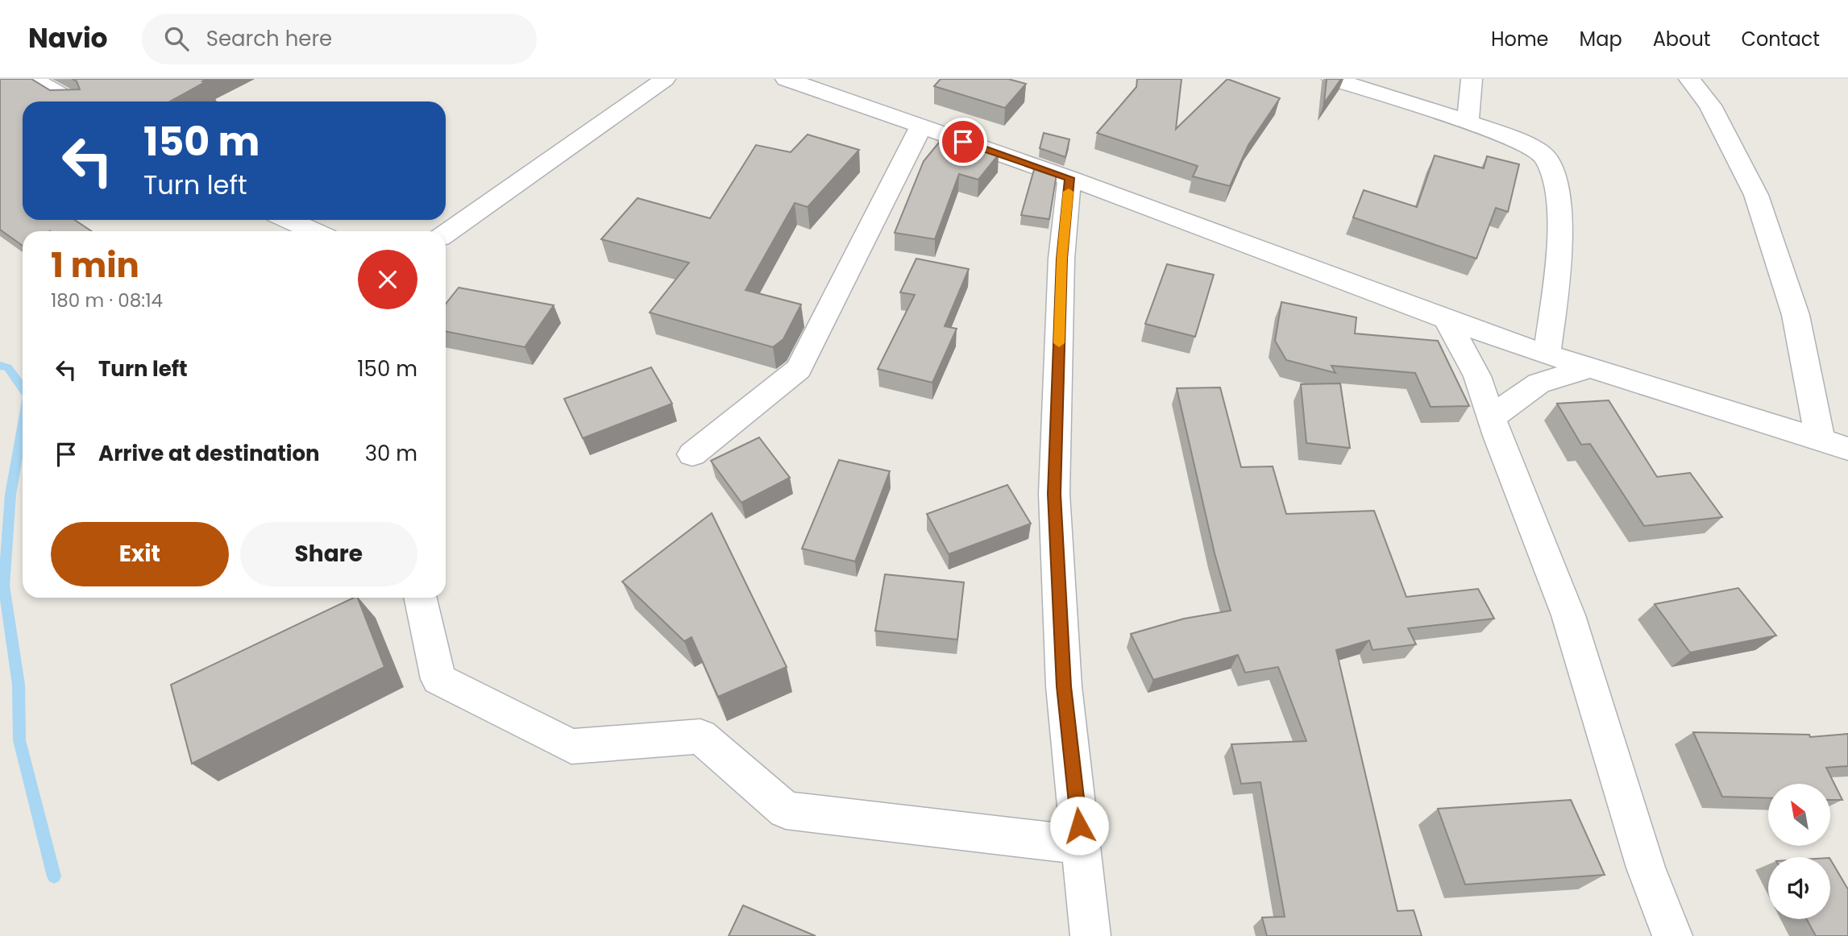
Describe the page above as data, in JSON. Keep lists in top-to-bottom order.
{
  "north": "top left",
  "page": {
    "header": "Navio",
    "search": "Search here",
    "nav": [
      "Home",
      "Map",
      "About",
      "Contact"
    ],
    "turn": ["150 m", "Turn left"],
    "heading": ["1 min", "180 m · 08:14"],
    "list": [
      {
        "name": "Turn left",
        "value": "150 m"
      },
      {
        "name": "Arrive at destination",
        "value": "30 m"
      }
    ],
    "buttons": ["Exit", "Share"]
  }
}
